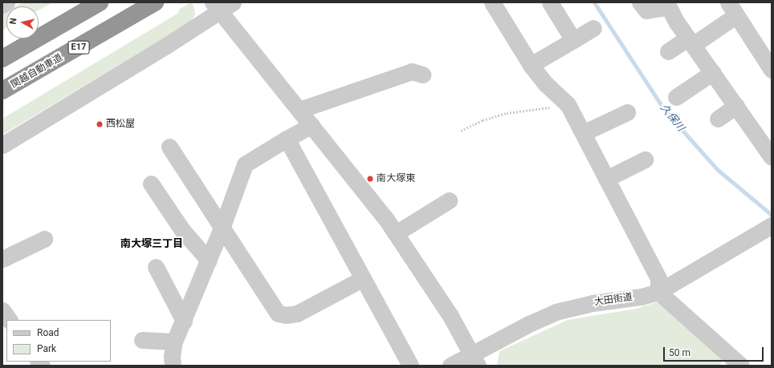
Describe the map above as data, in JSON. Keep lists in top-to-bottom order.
{
  "streets": {
    "highway": ["E17", "関越自動車道"],
    "street": ["大田街道"]
  },
  "districts": ["南大塚三丁目"],
  "water": ["久保川"],
  "places": ["西松屋", "南大塚東"],
  "legend": ["Road", "Park"],
  "scale_bar": "50 m",
  "north": "left"
}
